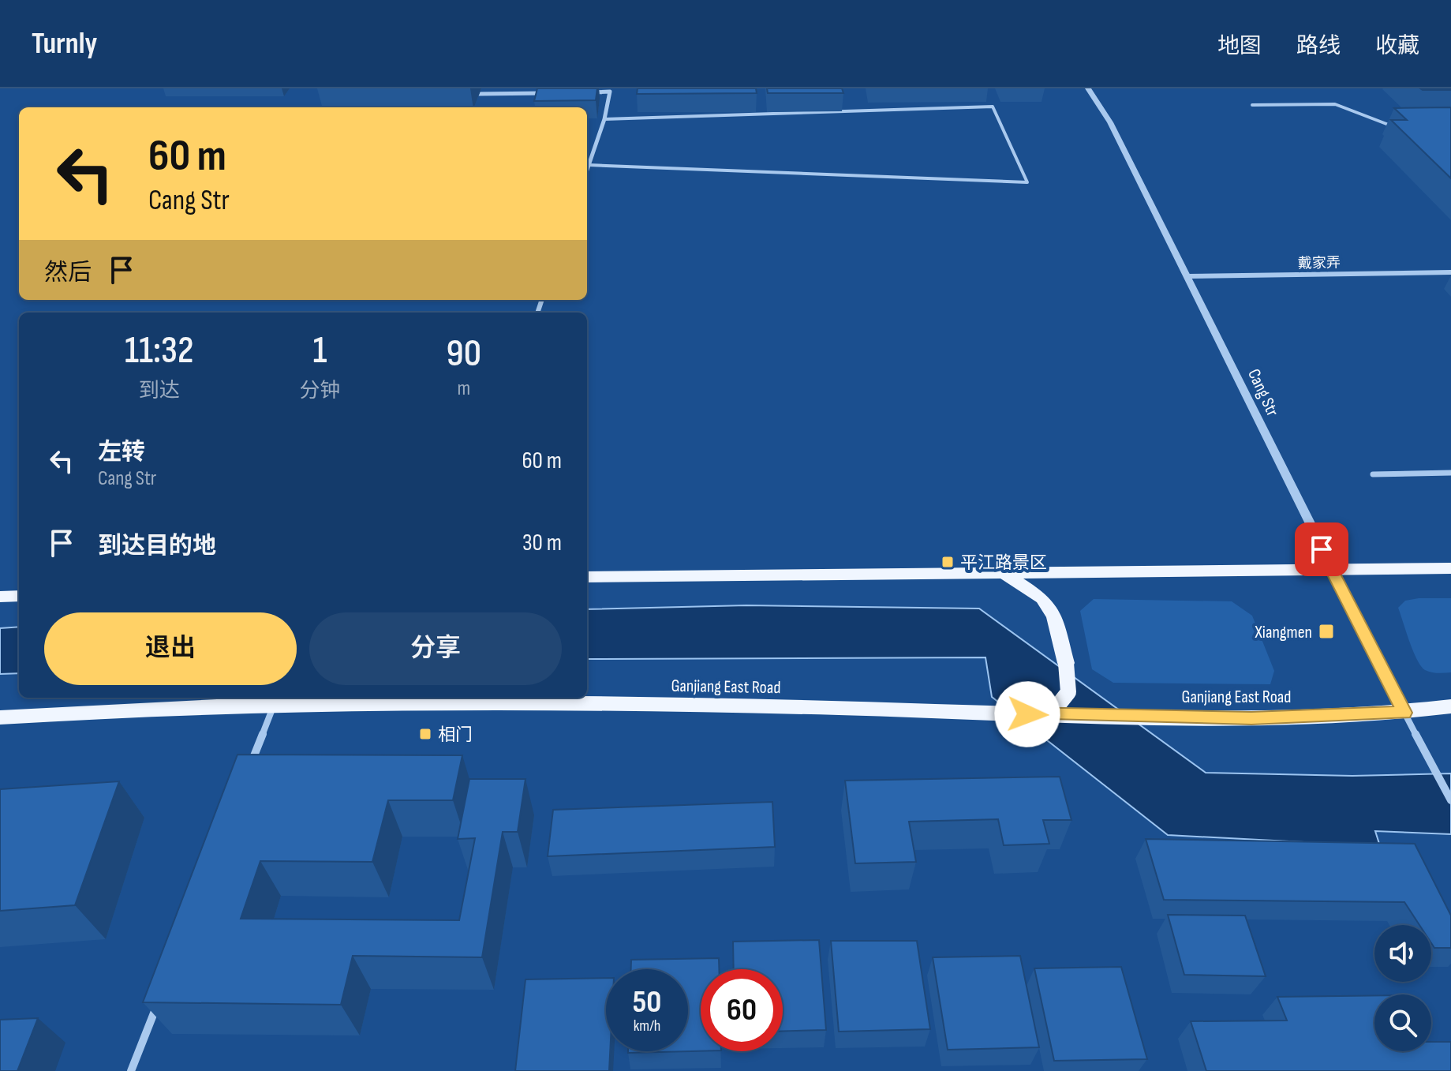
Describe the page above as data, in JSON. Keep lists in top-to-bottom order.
{
  "streets": {
    "main road": ["Ganjiang East Road"],
    "street": ["戴家弄", "Cang Str"]
  },
  "crossings": [
    ["戴家弄", "Cang Str"],
    ["Cang Str", "Ganjiang East Road"]
  ],
  "places": {
    "transit": ["平江路景区", "Xiangmen", "相门"]
  },
  "page": {
    "header": "Turnly",
    "nav": ["地图", "路线", "收藏"],
    "turn": ["60 m", "Cang Str"],
    "then": "然后",
    "eta": [
      "11:32",
      "到达",
      "1",
      "分钟",
      "90",
      "m"
    ],
    "list": [
      {
        "name": "左转",
        "note": "Cang Str",
        "value": "60 m"
      },
      {
        "name": "到达目的地",
        "value": "30 m"
      }
    ],
    "buttons": ["退出", "分享"],
    "speed": "50 km/h",
    "limit": "60"
  }
}
